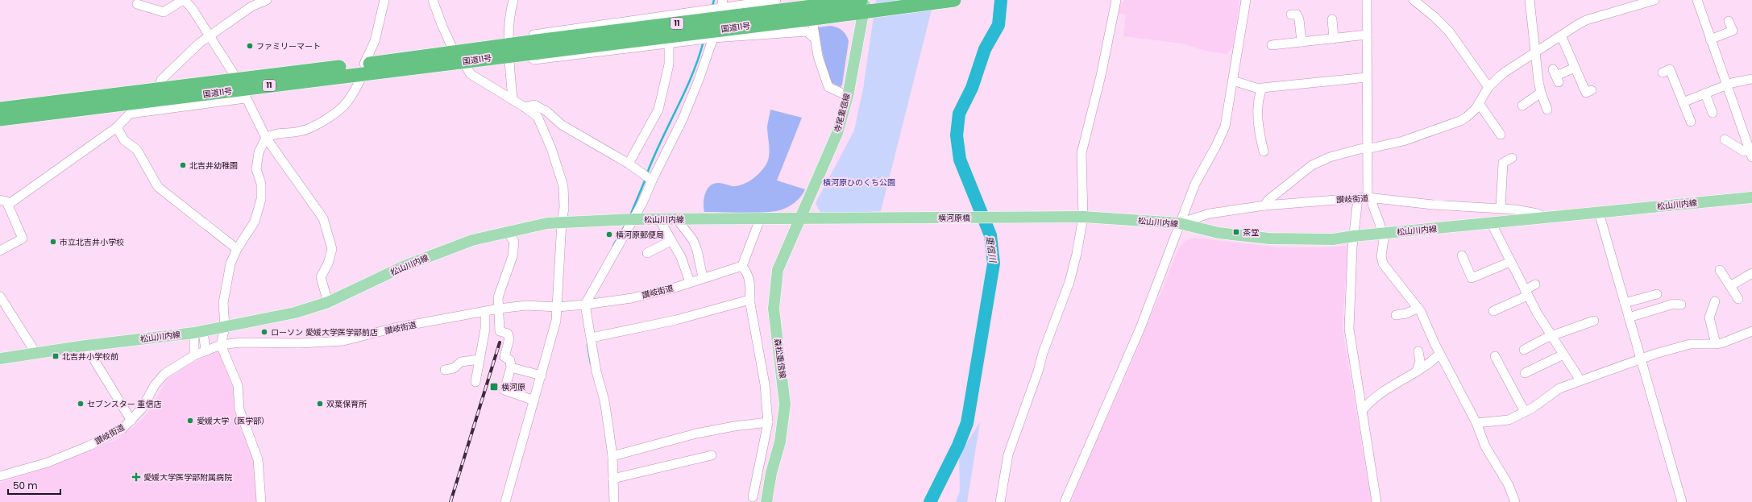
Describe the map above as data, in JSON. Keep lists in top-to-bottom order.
{
  "streets": {
    "highway": ["11", "国道11号"],
    "main road": [
      "寺尾重信線",
      "松山川内線",
      "横河原橋",
      "森松重信線"
    ],
    "street": ["讃岐街道"]
  },
  "crossings": [
    ["国道11号", "寺尾重信線"],
    ["寺尾重信線", "松山川内線"],
    ["寺尾重信線", "森松重信線"],
    ["讃岐街道", "松山川内線"],
    ["松山川内線", "横河原橋"],
    ["松山川内線", "森松重信線"]
  ],
  "water": ["重信川"],
  "parks": ["横河原ひのくち公園"],
  "places": {
    "other": [
      "ファミリーマート",
      "北吉井幼稚園",
      "横河原郵便局",
      "市立北吉井小学校",
      "ローソン 愛媛大学医学部前店",
      "セブンスター 重信店",
      "双葉保育所",
      "愛媛大学（医学部）"
    ],
    "transit": ["茶堂", "北吉井小学校前", "横河原"],
    "health": ["愛媛大学医学部附属病院"]
  },
  "scale_bar": "50 m"
}
